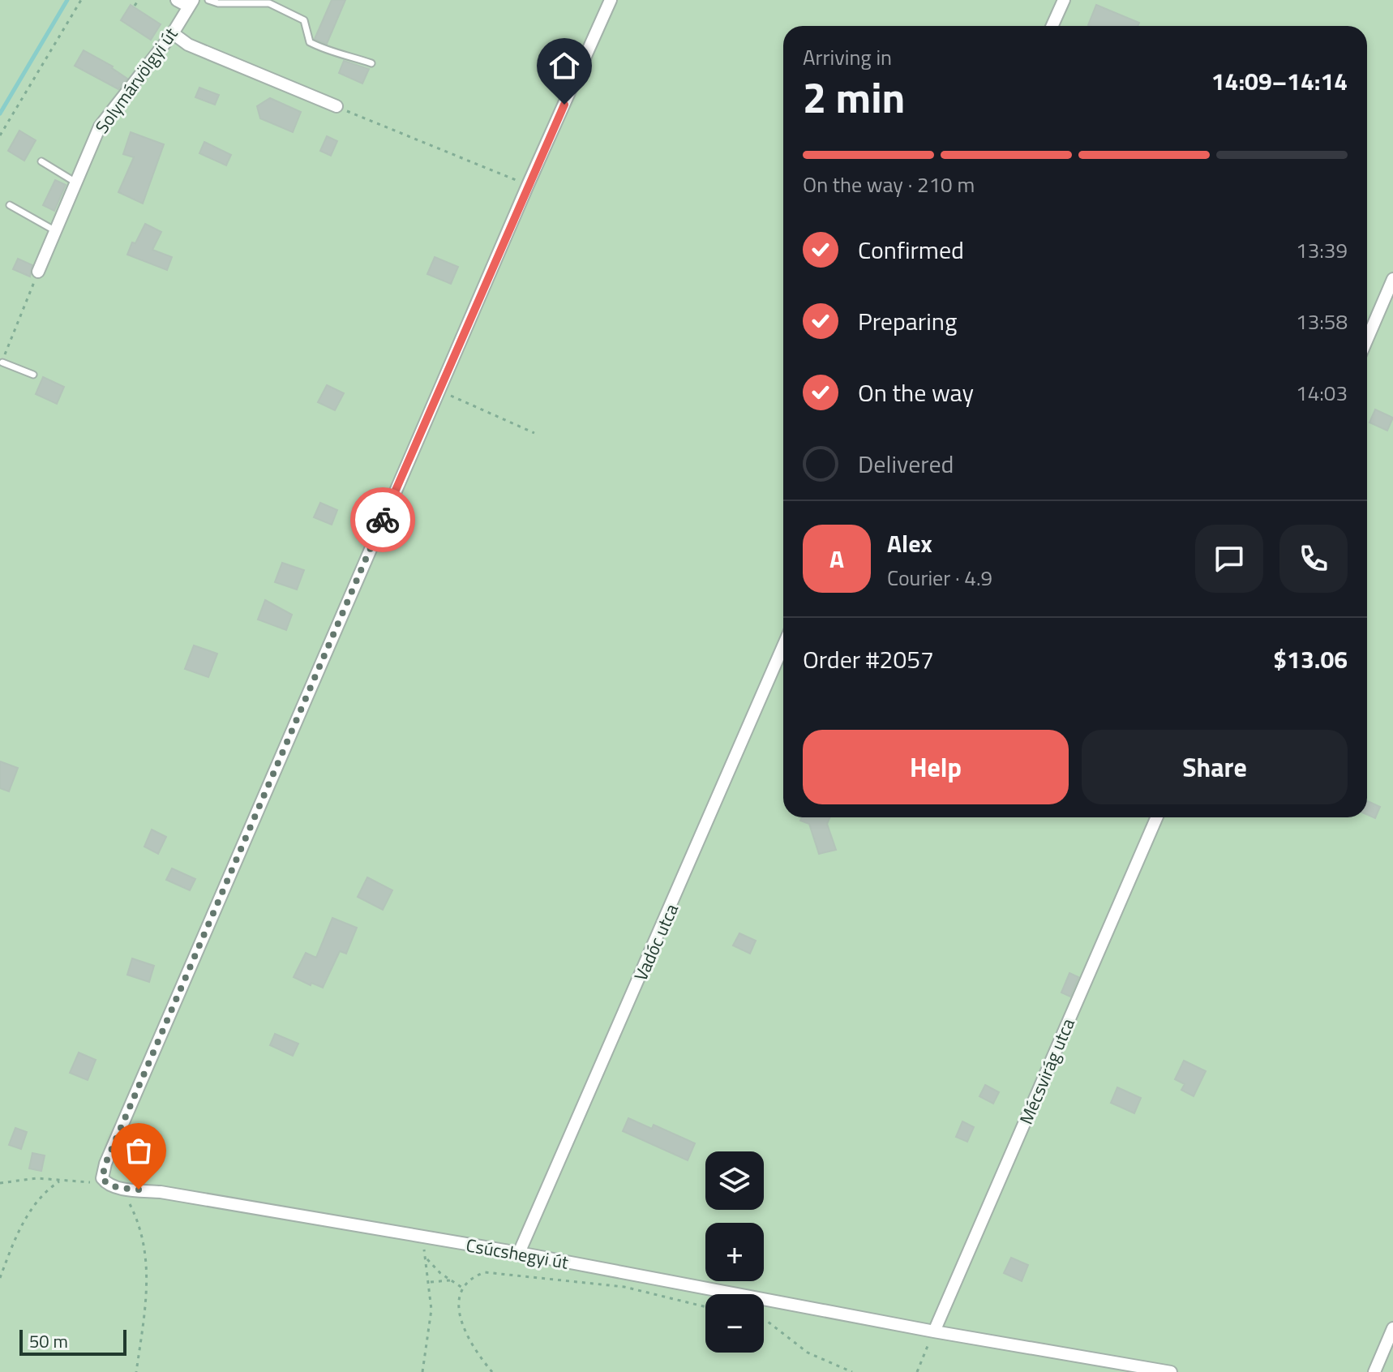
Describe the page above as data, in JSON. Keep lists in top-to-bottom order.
{
  "streets": {
    "street": [
      "Solymárvölgyi út",
      "Vadóc utca",
      "Mécsvirág utca",
      "Csúcshegyi út"
    ]
  },
  "crossings": [
    ["Vadóc utca", "Csúcshegyi út"],
    ["Mécsvirág utca", "Csúcshegyi út"]
  ],
  "scale_bar": "50 m",
  "page": {
    "heading": ["2 min", "Arriving in", "14:09–14:14"],
    "panel": [
      "Alex",
      "Courier · 4.9",
      "Order #2057",
      "$13.06"
    ],
    "bar": "On the way · 210 m",
    "list": [
      ["Confirmed", "13:39"],
      ["Preparing", "13:58"],
      ["On the way", "14:03"],
      "Delivered"
    ],
    "round": "A",
    "buttons": ["Help", "Share"],
    "map_buttons": ["+", "−"],
    "scale": "50 m"
  }
}
